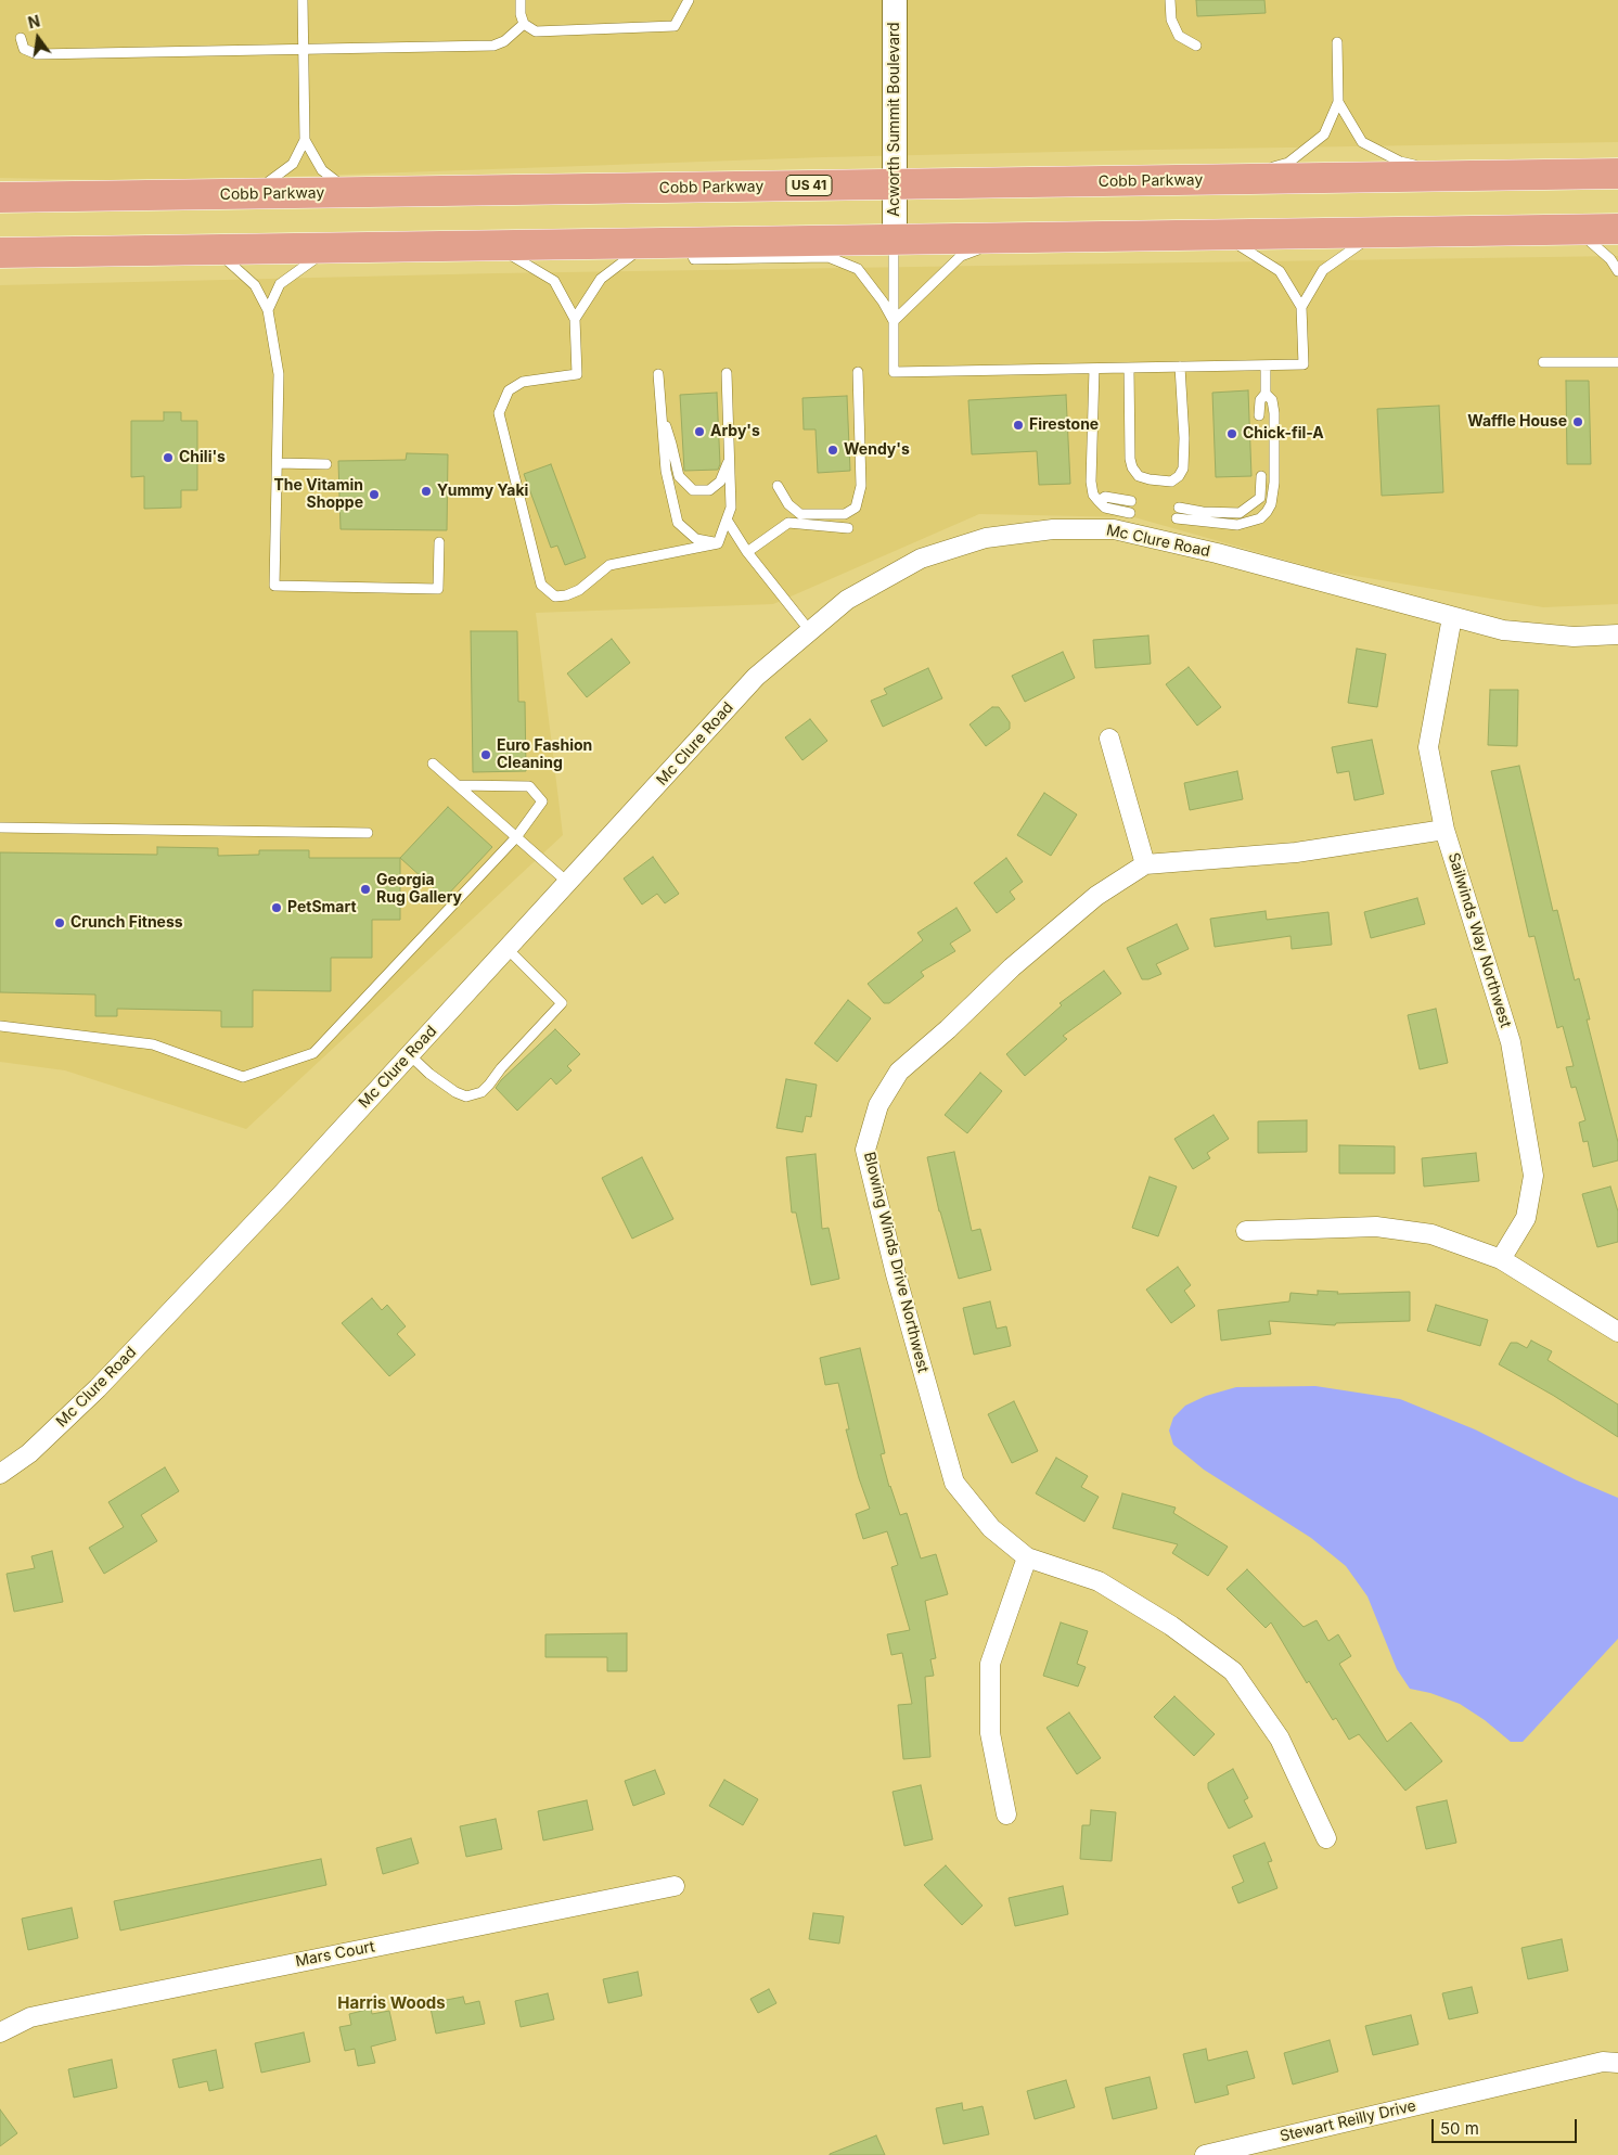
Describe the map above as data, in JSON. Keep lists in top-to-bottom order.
{
  "streets": {
    "main road": ["Cobb Parkway", "US 41"],
    "street": [
      "Acworth Summit Boulevard",
      "Mc Clure Road",
      "Sailwinds Way Northwest",
      "Blowing Winds Drive Northwest",
      "Mars Court",
      "Stewart Reilly Drive"
    ]
  },
  "crossings": [
    ["Acworth Summit Boulevard", "Cobb Parkway"],
    ["Mc Clure Road", "Sailwinds Way Northwest"],
    ["Sailwinds Way Northwest", "Blowing Winds Drive Northwest"]
  ],
  "districts": ["Harris Woods"],
  "places": [
    "Waffle House",
    "Firestone",
    "Arby's",
    "Chick-fil-A",
    "Wendy's",
    "Chili's",
    "Yummy Yaki",
    "The Vitamin Shoppe",
    "Euro Fashion Cleaning",
    "Georgia Rug Gallery",
    "PetSmart",
    "Crunch Fitness"
  ],
  "scale_bar": "50 m",
  "north": "top"
}
